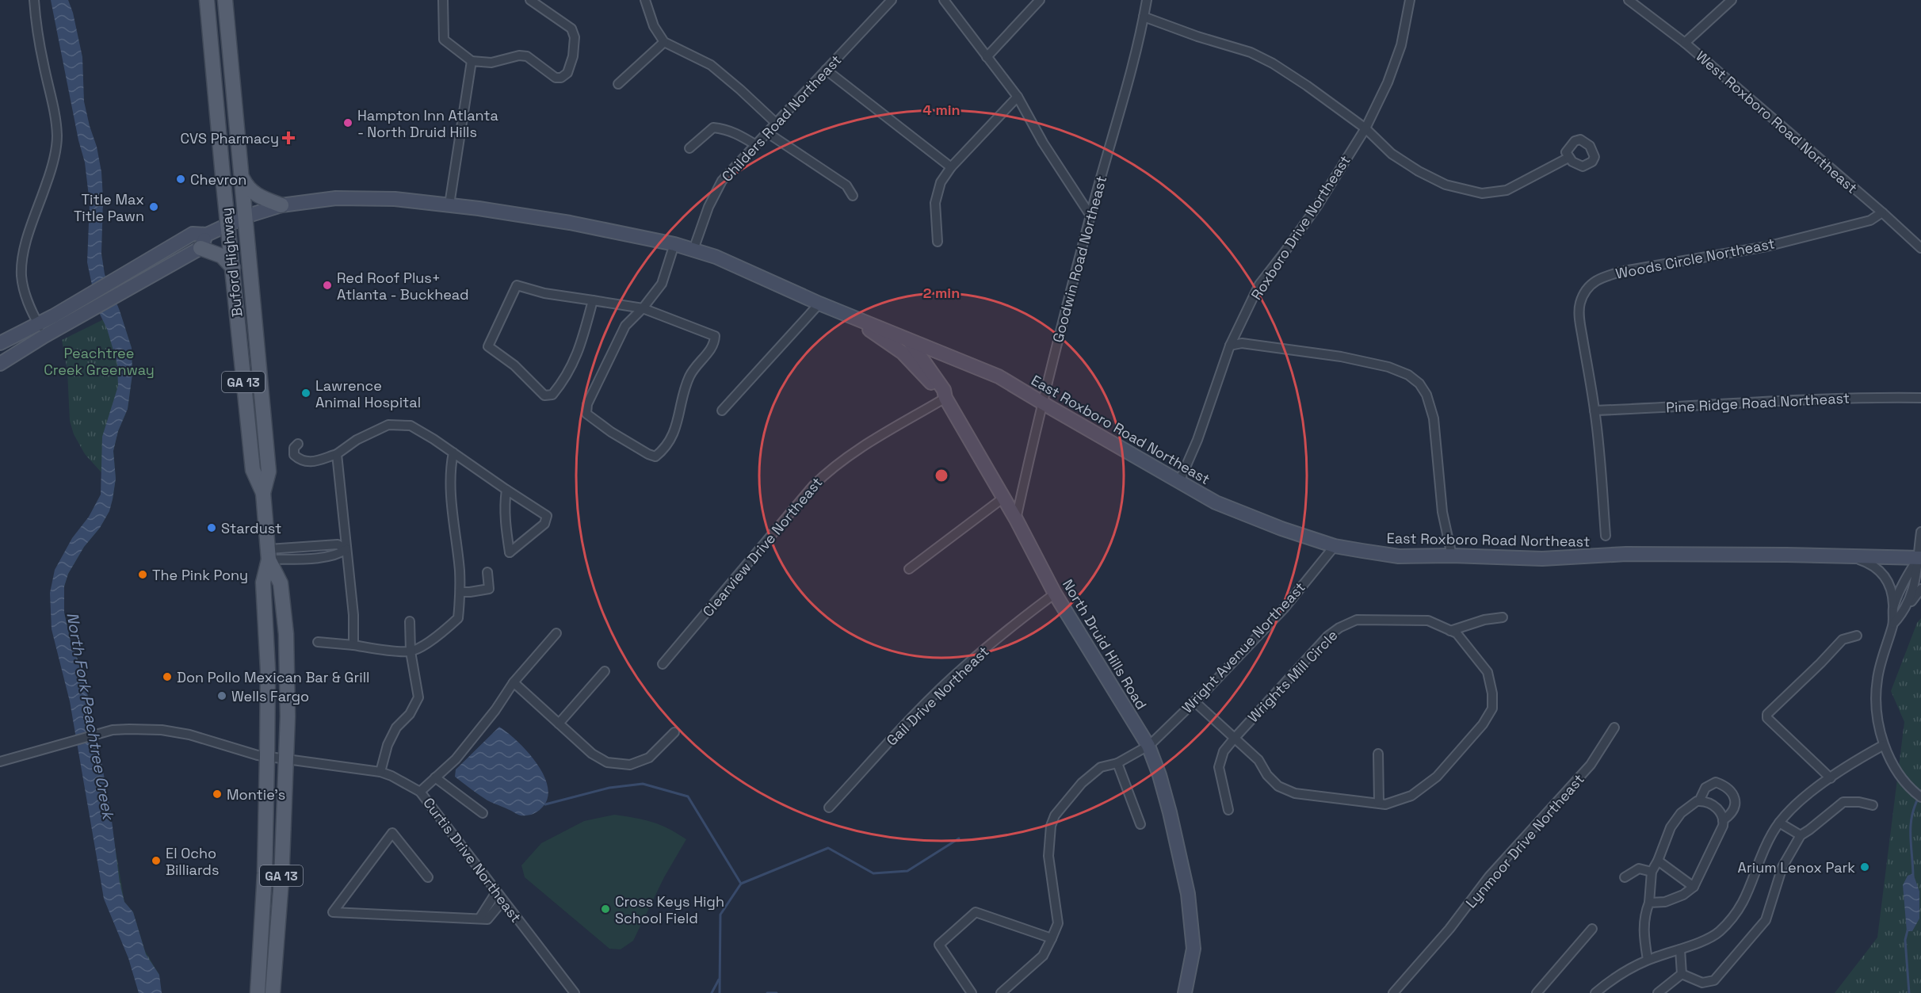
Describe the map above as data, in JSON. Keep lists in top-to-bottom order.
{
  "streets": {
    "main road": [
      "Buford Highway",
      "GA 13",
      "East Roxboro Road Northeast",
      "North Druid Hills Road"
    ],
    "street": [
      "Childers Road Northeast",
      "West Roxboro Road Northeast",
      "Roxboro Drive Northeast",
      "Woods Circle Northeast",
      "Goodwin Road Northeast",
      "Pine Ridge Road Northeast",
      "Clearview Drive Northeast",
      "Wright Avenue Northeast",
      "Wrights Mill Circle",
      "Gail Drive Northeast",
      "Lynmoor Drive Northeast",
      "Curtis Drive Northeast"
    ]
  },
  "crossings": [
    ["West Roxboro Road Northeast", "Woods Circle Northeast"],
    ["Roxboro Drive Northeast", "East Roxboro Road Northeast"],
    ["Woods Circle Northeast", "Pine Ridge Road Northeast"],
    ["Goodwin Road Northeast", "East Roxboro Road Northeast"],
    ["Goodwin Road Northeast", "North Druid Hills Road"],
    ["Buford Highway", "Curtis Drive Northeast"],
    ["East Roxboro Road Northeast", "North Druid Hills Road"],
    ["East Roxboro Road Northeast", "Wright Avenue Northeast"],
    ["Clearview Drive Northeast", "North Druid Hills Road"],
    ["North Druid Hills Road", "Wright Avenue Northeast"],
    ["North Druid Hills Road", "Gail Drive Northeast"],
    ["Wright Avenue Northeast", "Wrights Mill Circle"]
  ],
  "water": ["North Fork Peachtree Creek"],
  "parks": ["Peachtree Creek Greenway"],
  "places": {
    "other": [
      "Hampton Inn Atlanta - North Druid Hills",
      "Chevron",
      "Title Max Title Pawn",
      "Red Roof Plus+ Atlanta - Buckhead",
      "Lawrence Animal Hospital",
      "Stardust",
      "The Pink Pony",
      "Don Pollo Mexican Bar & Grill",
      "Wells Fargo",
      "Montie's",
      "El Ocho Billiards",
      "Arium Lenox Park",
      "Cross Keys High School Field"
    ],
    "health": ["CVS Pharmacy"]
  },
  "rings": ["4 min", "2 min"]
}
